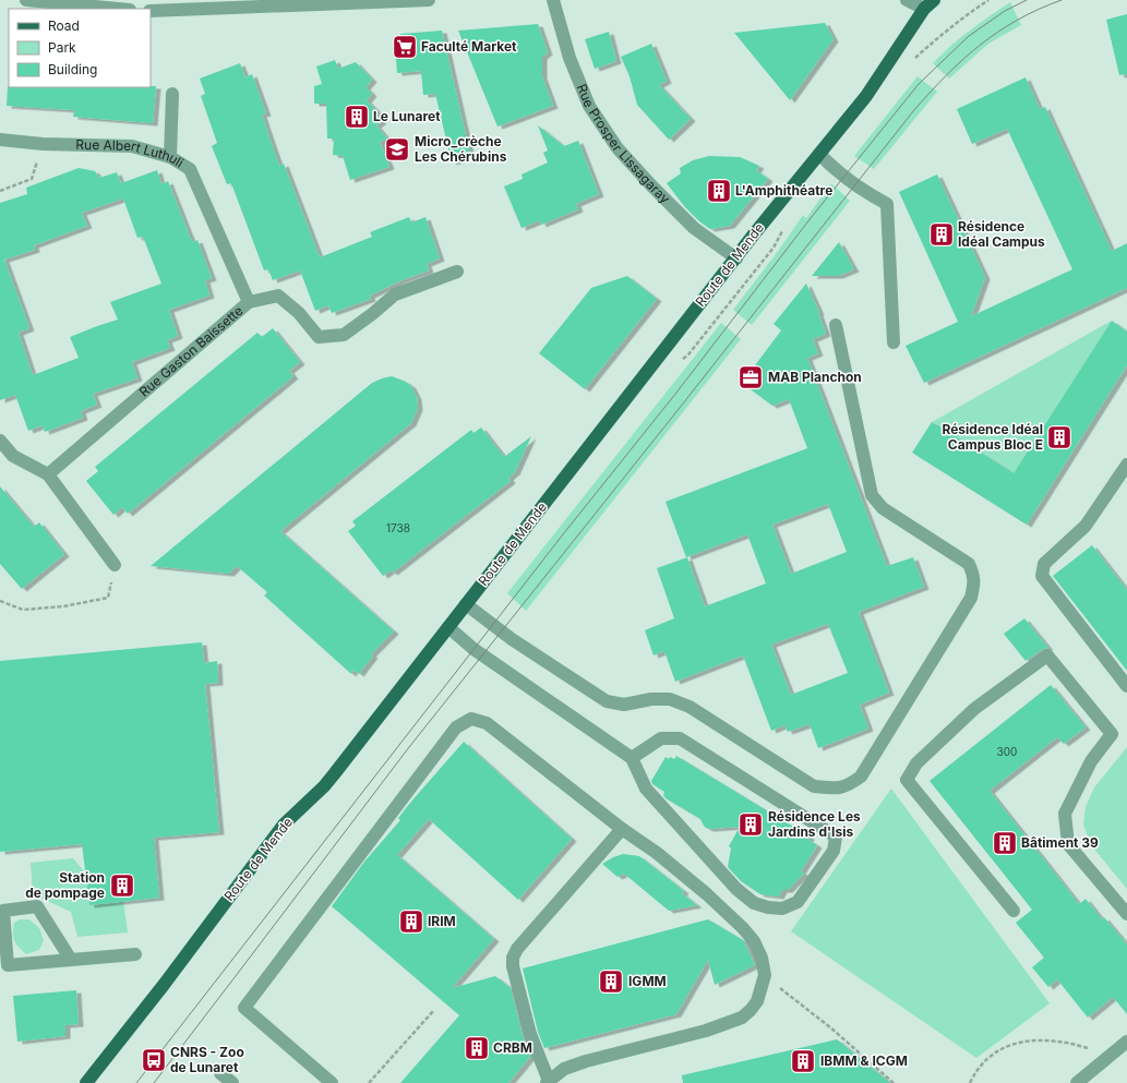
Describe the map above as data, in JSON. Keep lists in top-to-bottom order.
{
  "streets": {
    "main road": ["Route de Mende"],
    "street": ["Rue Prosper Lissagaray", "Rue Albert Luthuli", "Rue Gaston Baissette"]
  },
  "crossings": [
    ["Rue Prosper Lissagaray", "Route de Mende"],
    ["Rue Albert Luthuli", "Rue Gaston Baissette"]
  ],
  "places": {
    "supermarket": ["Faculté Market"],
    "building": [
      "Le Lunaret",
      "L'Amphithéatre",
      "Résidence Idéal Campus",
      "Résidence Idéal Campus Bloc E",
      "Résidence Les Jardins d'Isis",
      "Bâtiment 39",
      "Station de pompage",
      "IRIM",
      "IGMM",
      "CRBM",
      "IBMM & ICGM"
    ],
    "school or university": ["Micro_crèche Les Chérubins"],
    "office": ["MAB Planchon"],
    "bus stop": ["CNRS - Zoo de Lunaret"]
  },
  "house_numbers": ["1738", "300"],
  "legend": ["Road", "Park", "Building"]
}
